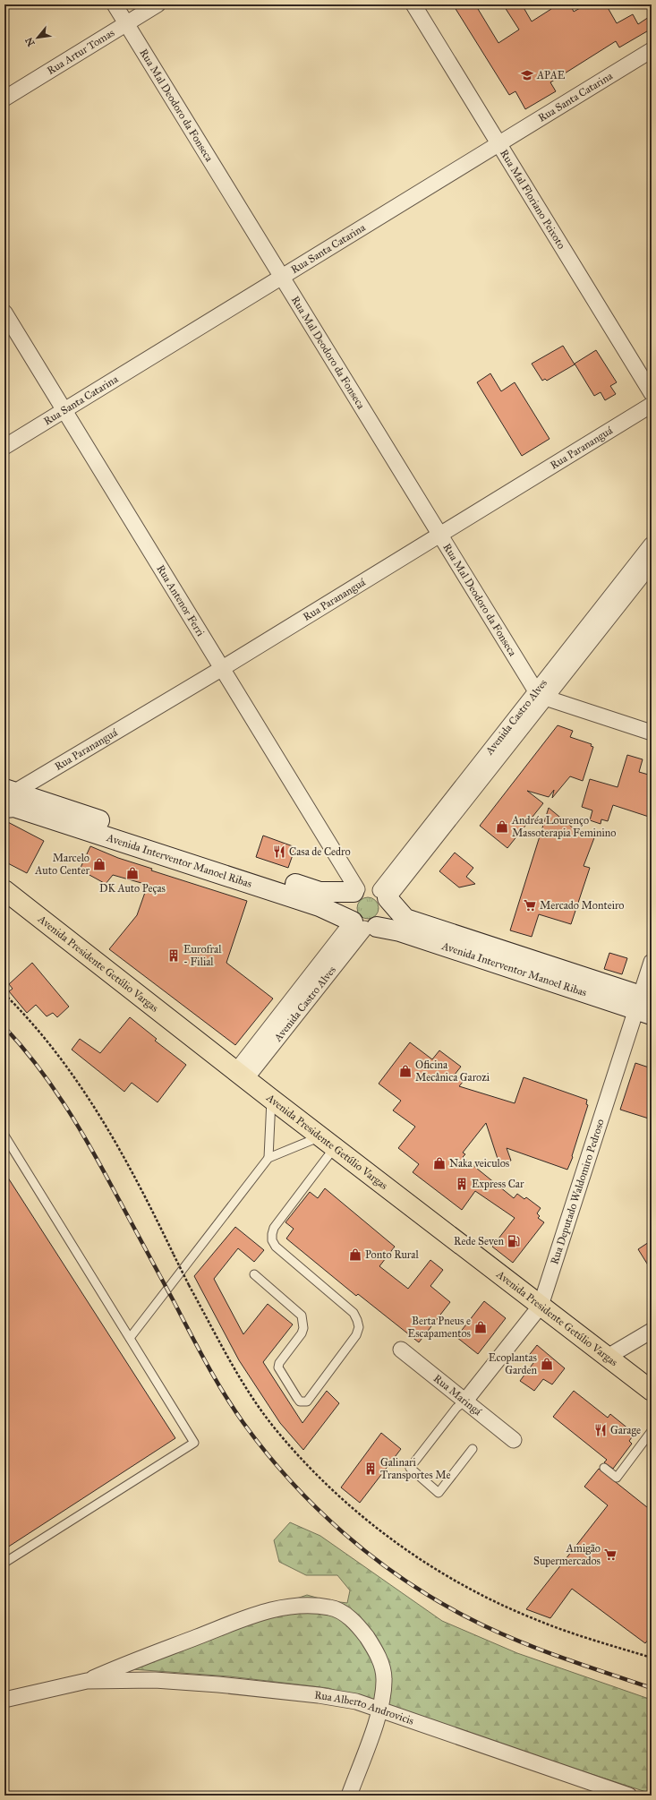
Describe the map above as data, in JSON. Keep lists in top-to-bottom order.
{
  "streets": {
    "main road": ["Avenida Presidente Getúlio Vargas"],
    "street": [
      "Rua Artur Tomas",
      "Rua Santa Catarina",
      "Rua Mal Deodoro da Fonseca",
      "Rua Mal Floriano Peixoto",
      "Rua Parananguá",
      "Rua Antenor Ferri",
      "Avenida Castro Alves",
      "Avenida Interventor Manoel Ribas",
      "Rua Deputado Waldomiro Pedroso",
      "Rua Maringá",
      "Rua Alberto Androvicis"
    ]
  },
  "crossings": [
    ["Rua Artur Tomas", "Rua Mal Deodoro da Fonseca"],
    ["Rua Santa Catarina", "Rua Mal Deodoro da Fonseca"],
    ["Rua Santa Catarina", "Rua Mal Floriano Peixoto"],
    ["Rua Santa Catarina", "Rua Antenor Ferri"],
    ["Rua Mal Deodoro da Fonseca", "Rua Parananguá"],
    ["Rua Mal Deodoro da Fonseca", "Avenida Castro Alves"],
    ["Rua Parananguá", "Rua Antenor Ferri"],
    ["Rua Parananguá", "Avenida Interventor Manoel Ribas"],
    ["Rua Antenor Ferri", "Avenida Castro Alves"],
    ["Rua Antenor Ferri", "Avenida Interventor Manoel Ribas"],
    ["Avenida Castro Alves", "Avenida Interventor Manoel Ribas"],
    ["Avenida Castro Alves", "Avenida Presidente Getúlio Vargas"],
    ["Avenida Interventor Manoel Ribas", "Rua Deputado Waldomiro Pedroso"],
    ["Avenida Presidente Getúlio Vargas", "Rua Deputado Waldomiro Pedroso"],
    ["Rua Deputado Waldomiro Pedroso", "Rua Maringá"]
  ],
  "places": {
    "school or university": ["APAE"],
    "shop": [
      "Andréa Lourenço Massoterapia Feminino",
      "Marcelo Auto Center",
      "DK Auto Peças",
      "Oficina Mecânica Garozi",
      "Naka veiculos",
      "Ponto Rural",
      "Berta Pneus e Escapamentos",
      "Ecoplantas Garden"
    ],
    "restaurant": ["Casa de Cedro", "Garage"],
    "supermarket": ["Mercado Monteiro", "Amigão Supermercados"],
    "building": ["Eurofral - Filial", "Express Car", "Galinari Transportes Me"],
    "fuel station": ["Rede Seven"]
  },
  "north": "bottom left"
}
